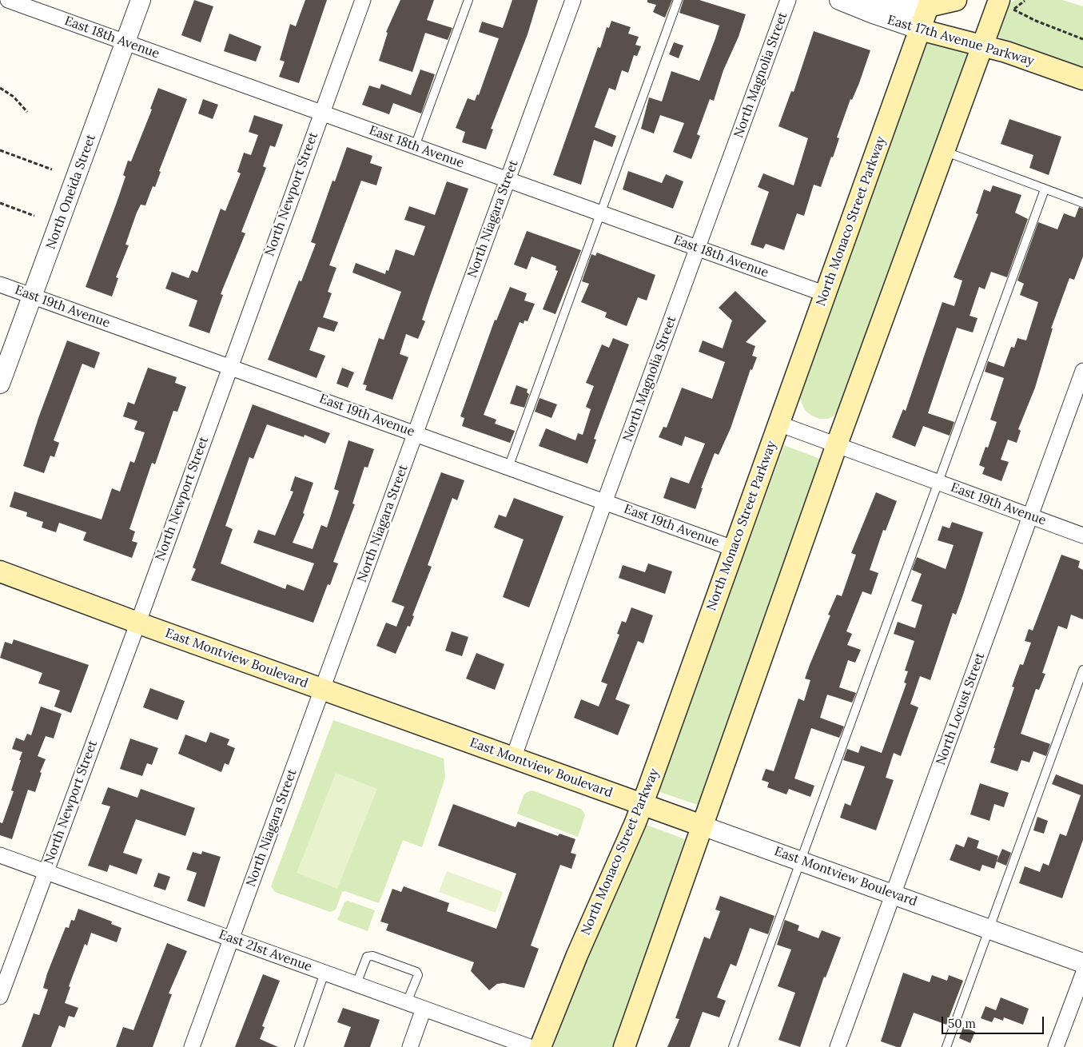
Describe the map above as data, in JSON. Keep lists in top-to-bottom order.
{
  "streets": {
    "main road": ["East 17th Avenue Parkway", "North Monaco Street Parkway", "East Montview Boulevard"],
    "street": [
      "East 18th Avenue",
      "North Magnolia Street",
      "North Oneida Street",
      "North Newport Street",
      "North Niagara Street",
      "East 19th Avenue",
      "North Locust Street",
      "East 21st Avenue"
    ]
  },
  "crossings": [
    ["East 18th Avenue", "North Magnolia Street"],
    ["East 18th Avenue", "North Oneida Street"],
    ["East 18th Avenue", "North Newport Street"],
    ["East 18th Avenue", "North Niagara Street"],
    ["East 18th Avenue", "North Monaco Street Parkway"],
    ["East 17th Avenue Parkway", "North Monaco Street Parkway"],
    ["North Magnolia Street", "East 19th Avenue"],
    ["North Magnolia Street", "East Montview Boulevard"],
    ["North Oneida Street", "East 19th Avenue"],
    ["North Newport Street", "East 19th Avenue"],
    ["North Newport Street", "East Montview Boulevard"],
    ["North Newport Street", "East 21st Avenue"],
    ["North Niagara Street", "East 19th Avenue"],
    ["North Niagara Street", "East Montview Boulevard"],
    ["North Niagara Street", "East 21st Avenue"],
    ["North Monaco Street Parkway", "East 19th Avenue"],
    ["North Monaco Street Parkway", "East Montview Boulevard"],
    ["East 19th Avenue", "North Locust Street"],
    ["East Montview Boulevard", "North Locust Street"]
  ],
  "scale_bar": "50 m"
}
